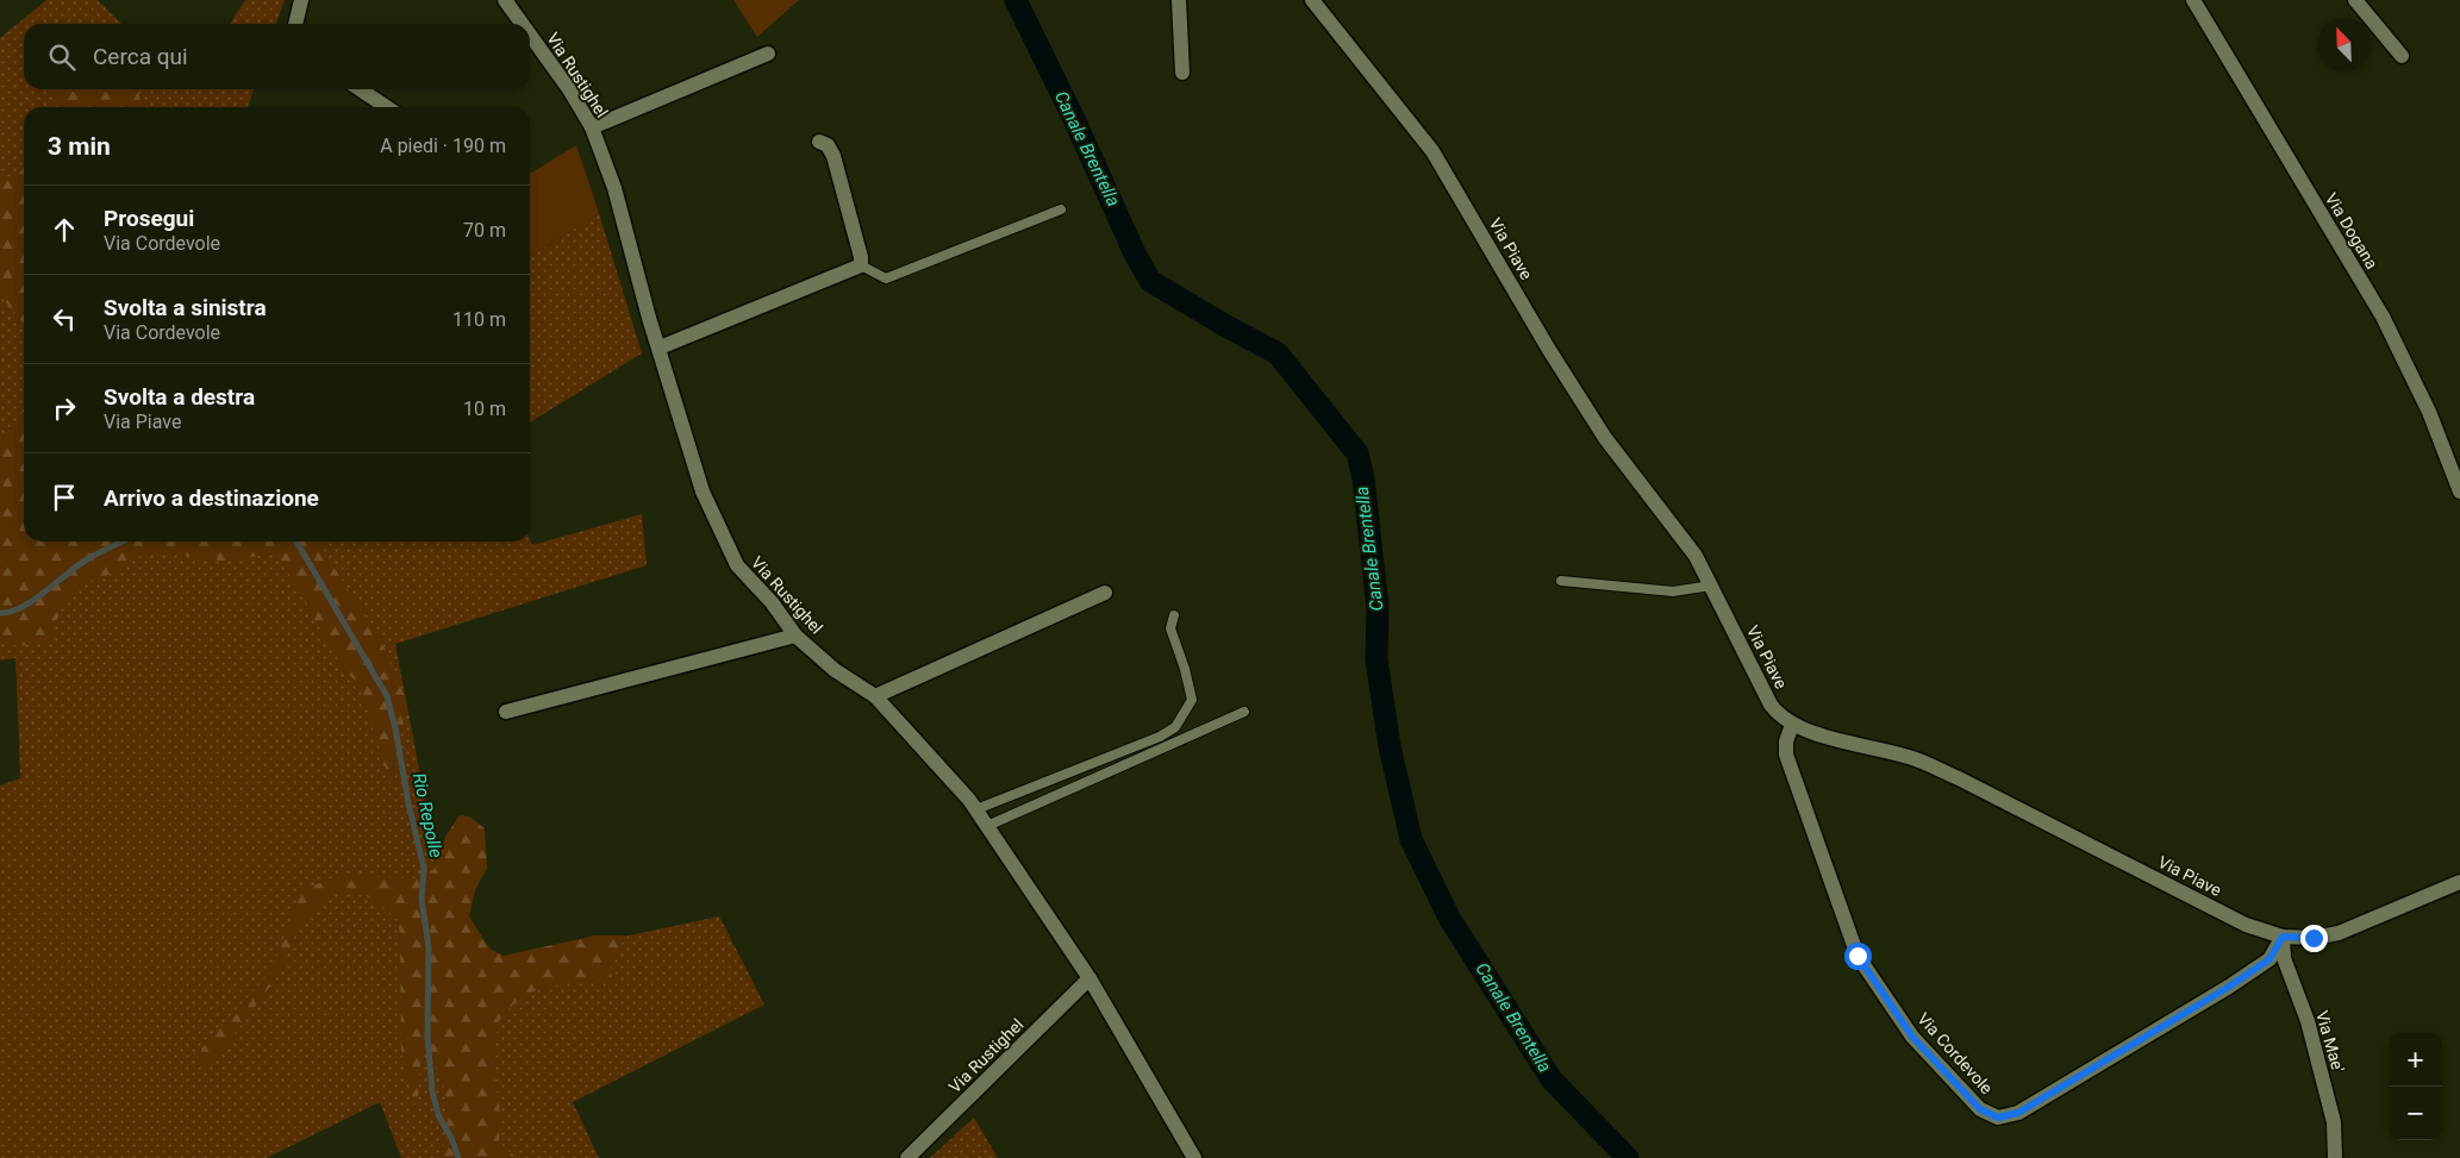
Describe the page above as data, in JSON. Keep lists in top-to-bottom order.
{
  "streets": {
    "street": [
      "Via Rustighel",
      "Via Dogana",
      "Via Piave",
      "Via Mae'",
      "Via Cordevole"
    ]
  },
  "crossings": [
    ["Via Piave", "Via Mae'"],
    ["Via Piave", "Via Cordevole"],
    ["Via Mae'", "Via Cordevole"]
  ],
  "water": ["Canale Brentella", "Rio Repolle"],
  "north": "top left",
  "page": {
    "search": "Cerca qui",
    "heading": ["3 min", "A piedi · 190 m"],
    "list": [
      ["Prosegui", "Via Cordevole", "70 m"],
      ["Svolta a sinistra", "Via Cordevole", "110 m"],
      ["Svolta a destra", "Via Piave", "10 m"],
      "Arrivo a destinazione"
    ],
    "map_buttons": ["+", "−"]
  }
}
